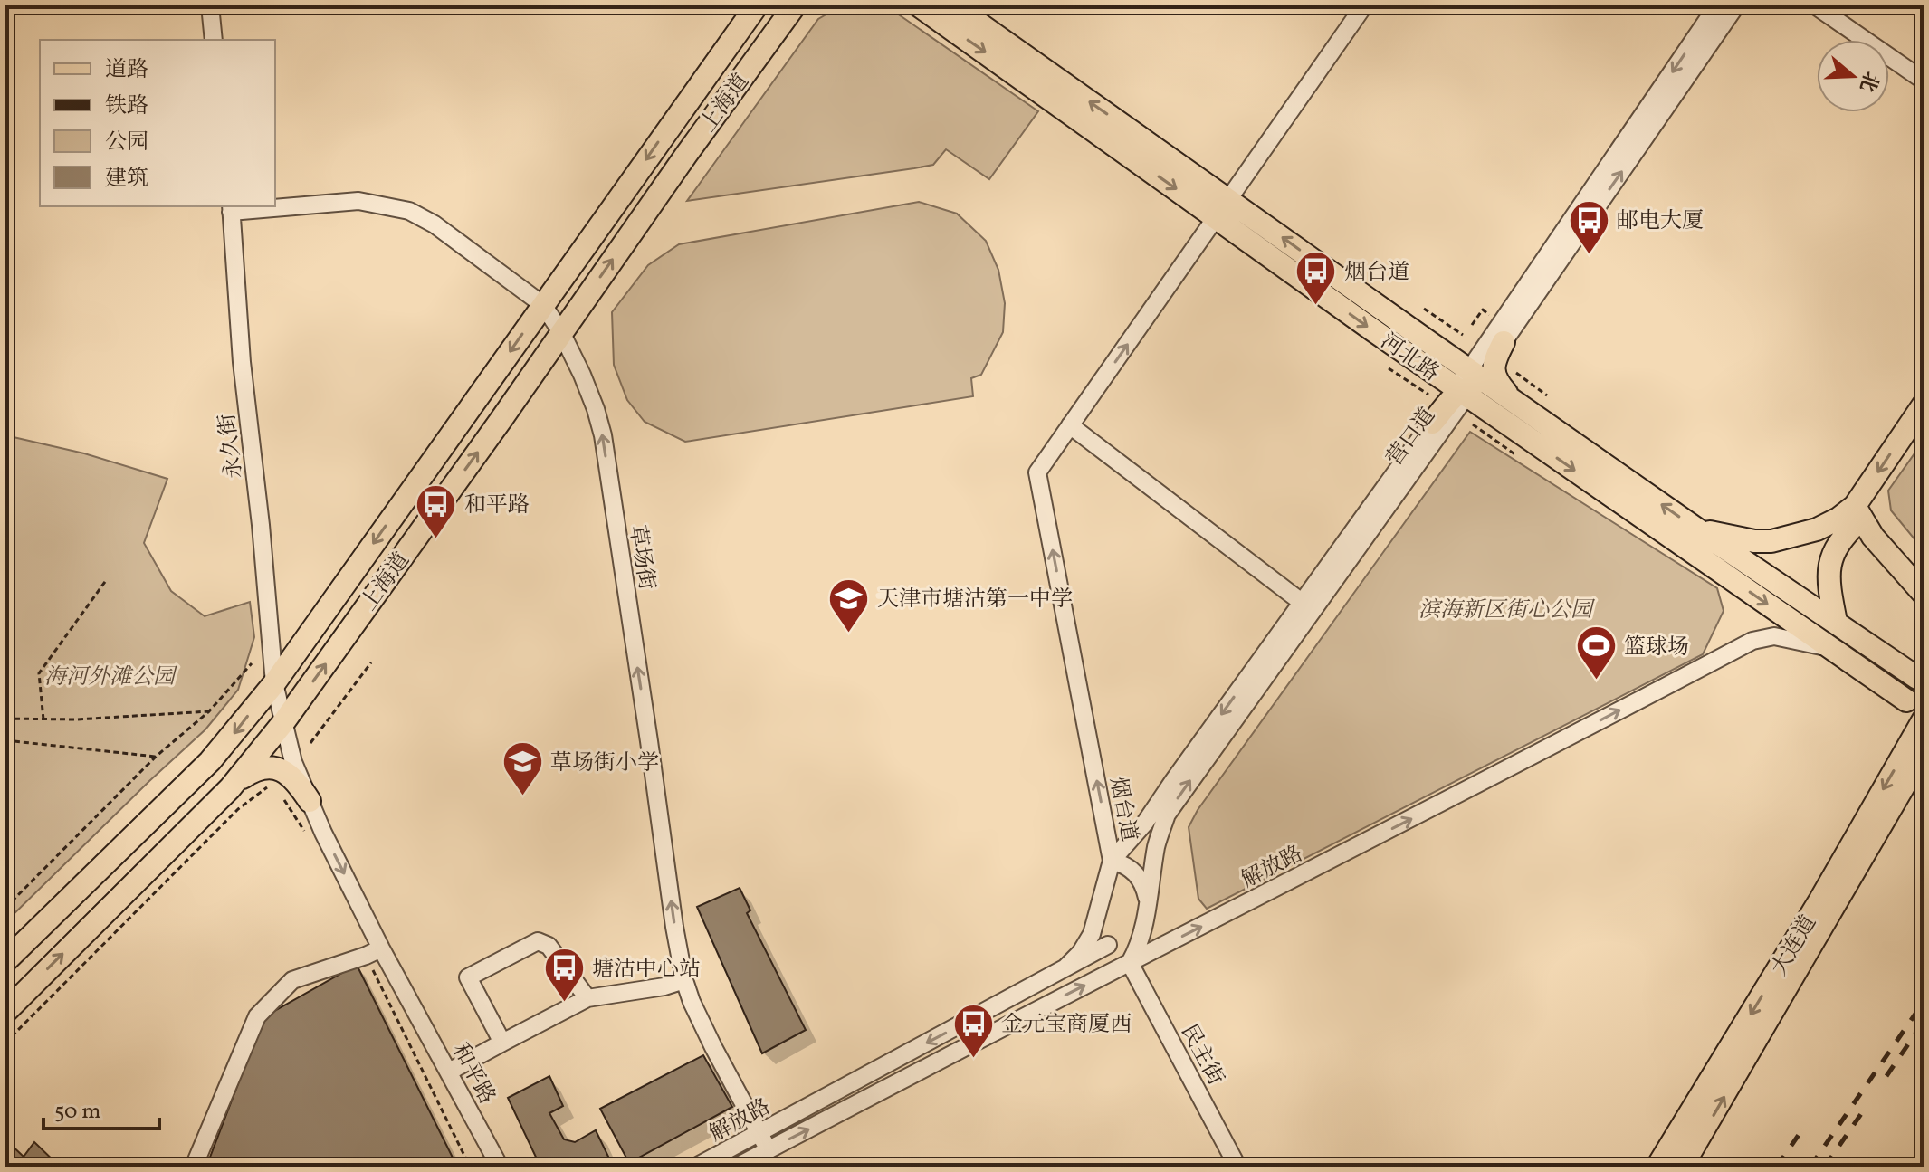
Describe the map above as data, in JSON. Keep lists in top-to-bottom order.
{
  "streets": {
    "main road": ["上海道", "河北路", "大连道"],
    "street": [
      "营口道",
      "永久街",
      "草场街",
      "烟台道",
      "解放路",
      "民主街",
      "和平路"
    ]
  },
  "crossings": [
    ["上海道", "永久街"],
    ["上海道", "草场街"],
    ["上海道", "和平路"],
    ["河北路", "营口道"],
    ["河北路", "烟台道"],
    ["河北路", "解放路"],
    ["营口道", "烟台道"],
    ["营口道", "解放路"],
    ["营口道", "民主街"],
    ["永久街", "草场街"],
    ["永久街", "和平路"],
    ["草场街", "解放路"],
    ["解放路", "民主街"]
  ],
  "one_way": ["草场街", "烟台道"],
  "parks": ["滨海新区街心公园", "海河外滩公园"],
  "places": {
    "bus stop": [
      "邮电大厦",
      "烟台道",
      "和平路",
      "塘沽中心站",
      "金元宝商厦西"
    ],
    "school or university": ["天津市塘沽第一中学", "草场街小学"],
    "sports": ["篮球场"]
  },
  "legend": [
    "道路",
    "铁路",
    "公园",
    "建筑"
  ],
  "scale_bar": "50 m",
  "north": "right"
}
